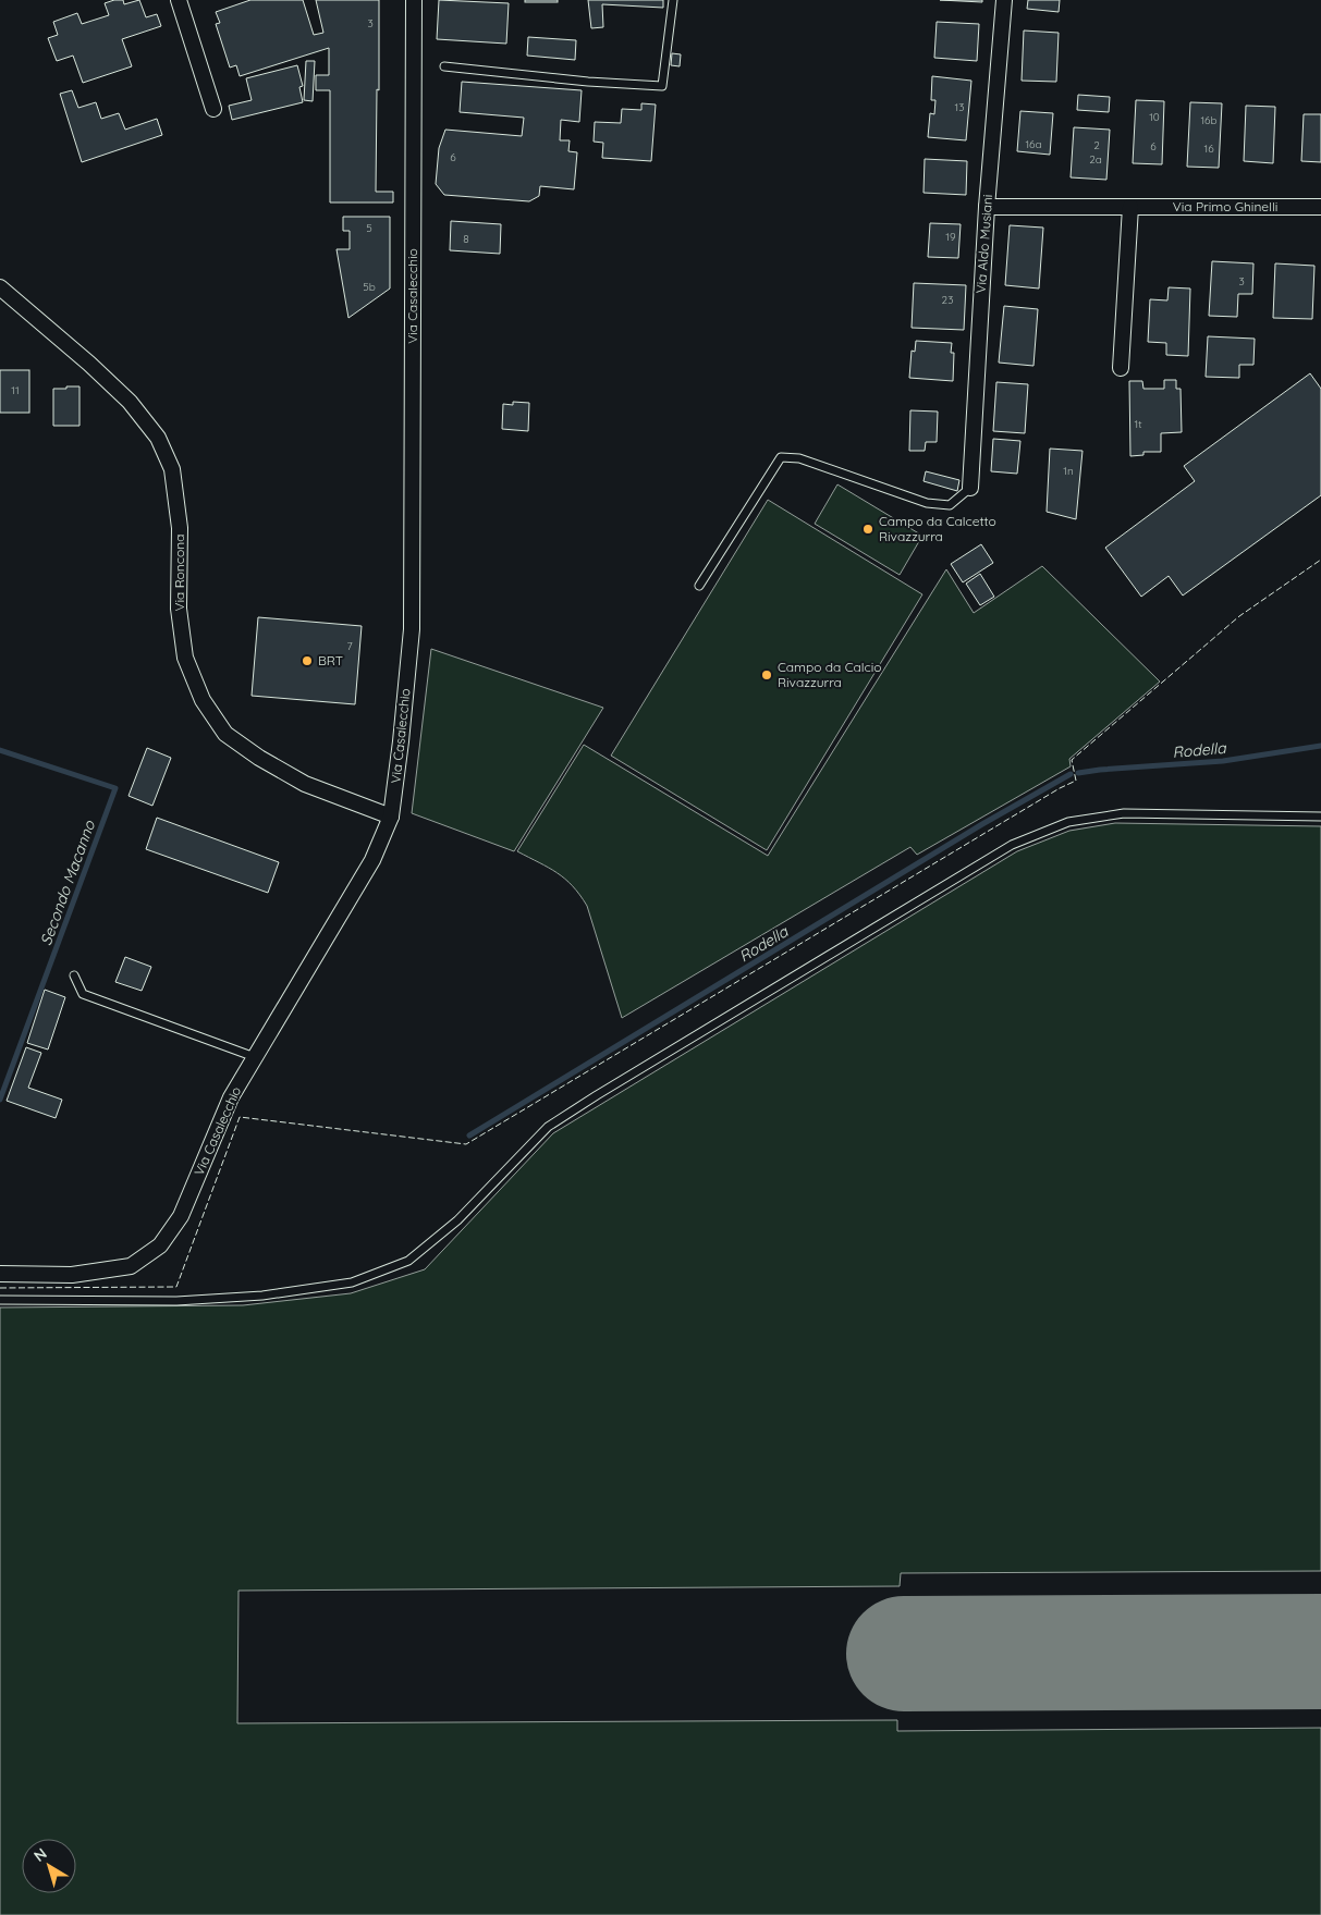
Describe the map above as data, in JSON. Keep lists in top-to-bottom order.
{
  "streets": {
    "street": [
      "Via Primo Ghinelli",
      "Via Aldo Musiani",
      "Via Casalecchio",
      "Via Roncona"
    ]
  },
  "crossings": [
    ["Via Primo Ghinelli", "Via Aldo Musiani"],
    ["Via Casalecchio", "Via Roncona"]
  ],
  "water": ["Rodella", "Secondo Macanno"],
  "places": ["Campo da Calcetto Rivazzurra", "BRT", "Campo da Calcio Rivazzurra"],
  "house_numbers": [
    "3",
    "13",
    "10",
    "16b",
    "16a",
    "2",
    "6",
    "16",
    "6",
    "2a",
    "5",
    "19",
    "8",
    "3",
    "5b",
    "23",
    "11",
    "1t",
    "1n",
    "7"
  ],
  "north": "top left"
}
